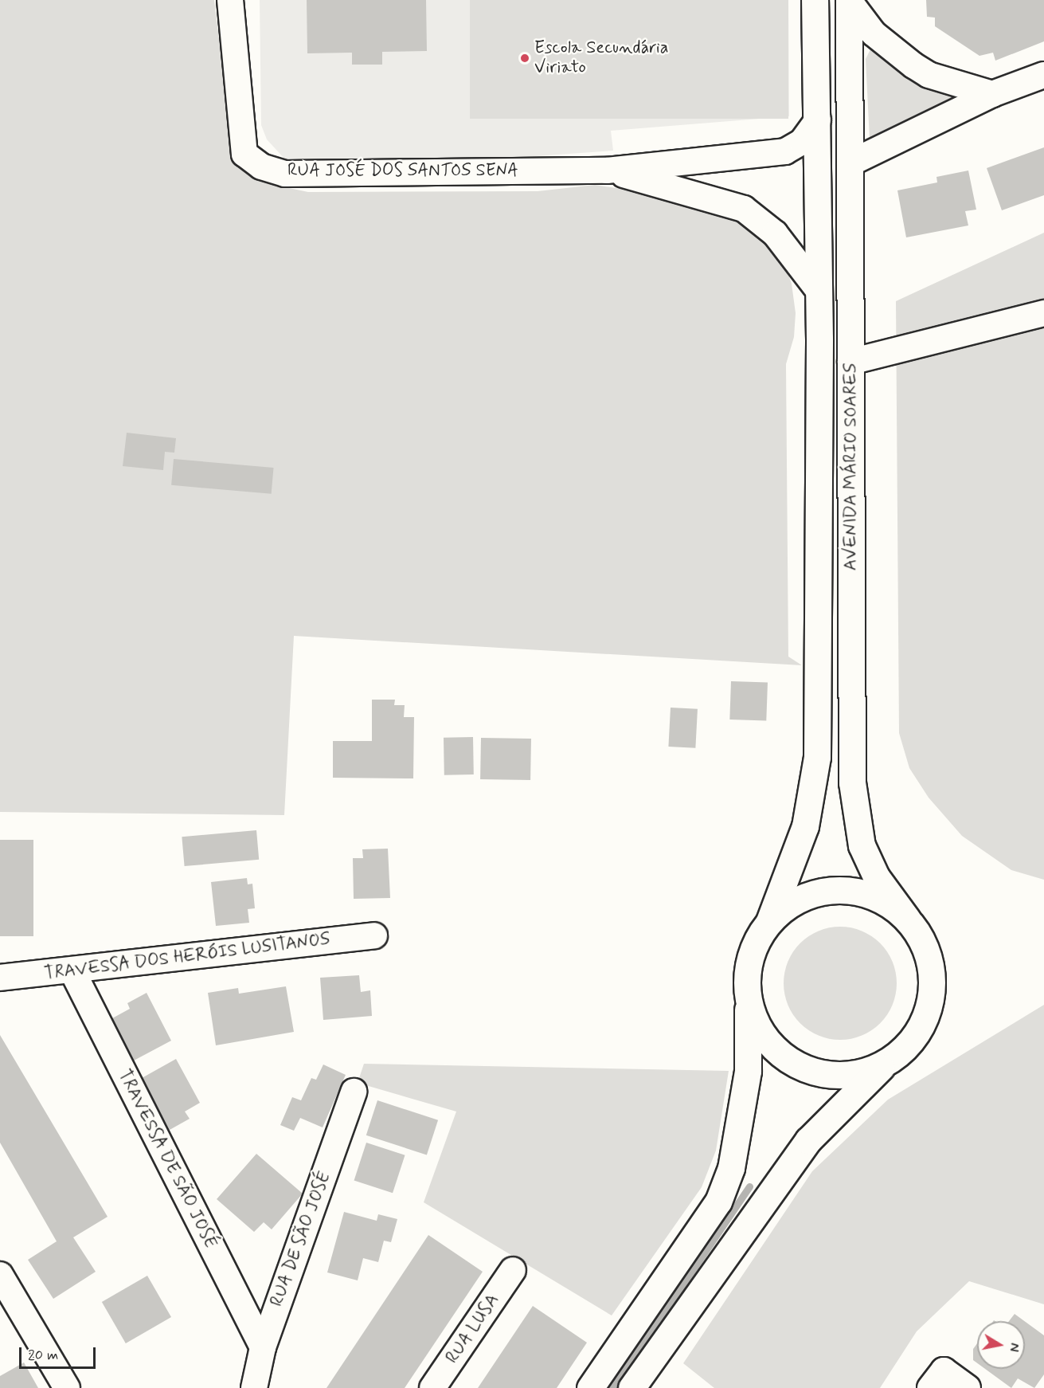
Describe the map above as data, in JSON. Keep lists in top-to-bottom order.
{
  "streets": {
    "main road": ["AVENIDA MÁRIO SOARES"],
    "street": [
      "RUA JOSÉ DOS SANTOS SENA",
      "TRAVESSA DOS HERÓIS LUSITANOS",
      "TRAVESSA DE SÃO JOSÉ",
      "RUA DE SÃO JOSÉ",
      "RUA LUSA"
    ]
  },
  "crossings": [
    ["RUA JOSÉ DOS SANTOS SENA", "AVENIDA MÁRIO SOARES"],
    ["TRAVESSA DOS HERÓIS LUSITANOS", "TRAVESSA DE SÃO JOSÉ"],
    ["TRAVESSA DE SÃO JOSÉ", "RUA DE SÃO JOSÉ"]
  ],
  "places": ["Escola Secundária Viriato"],
  "scale_bar": "20 m",
  "north": "right"
}
